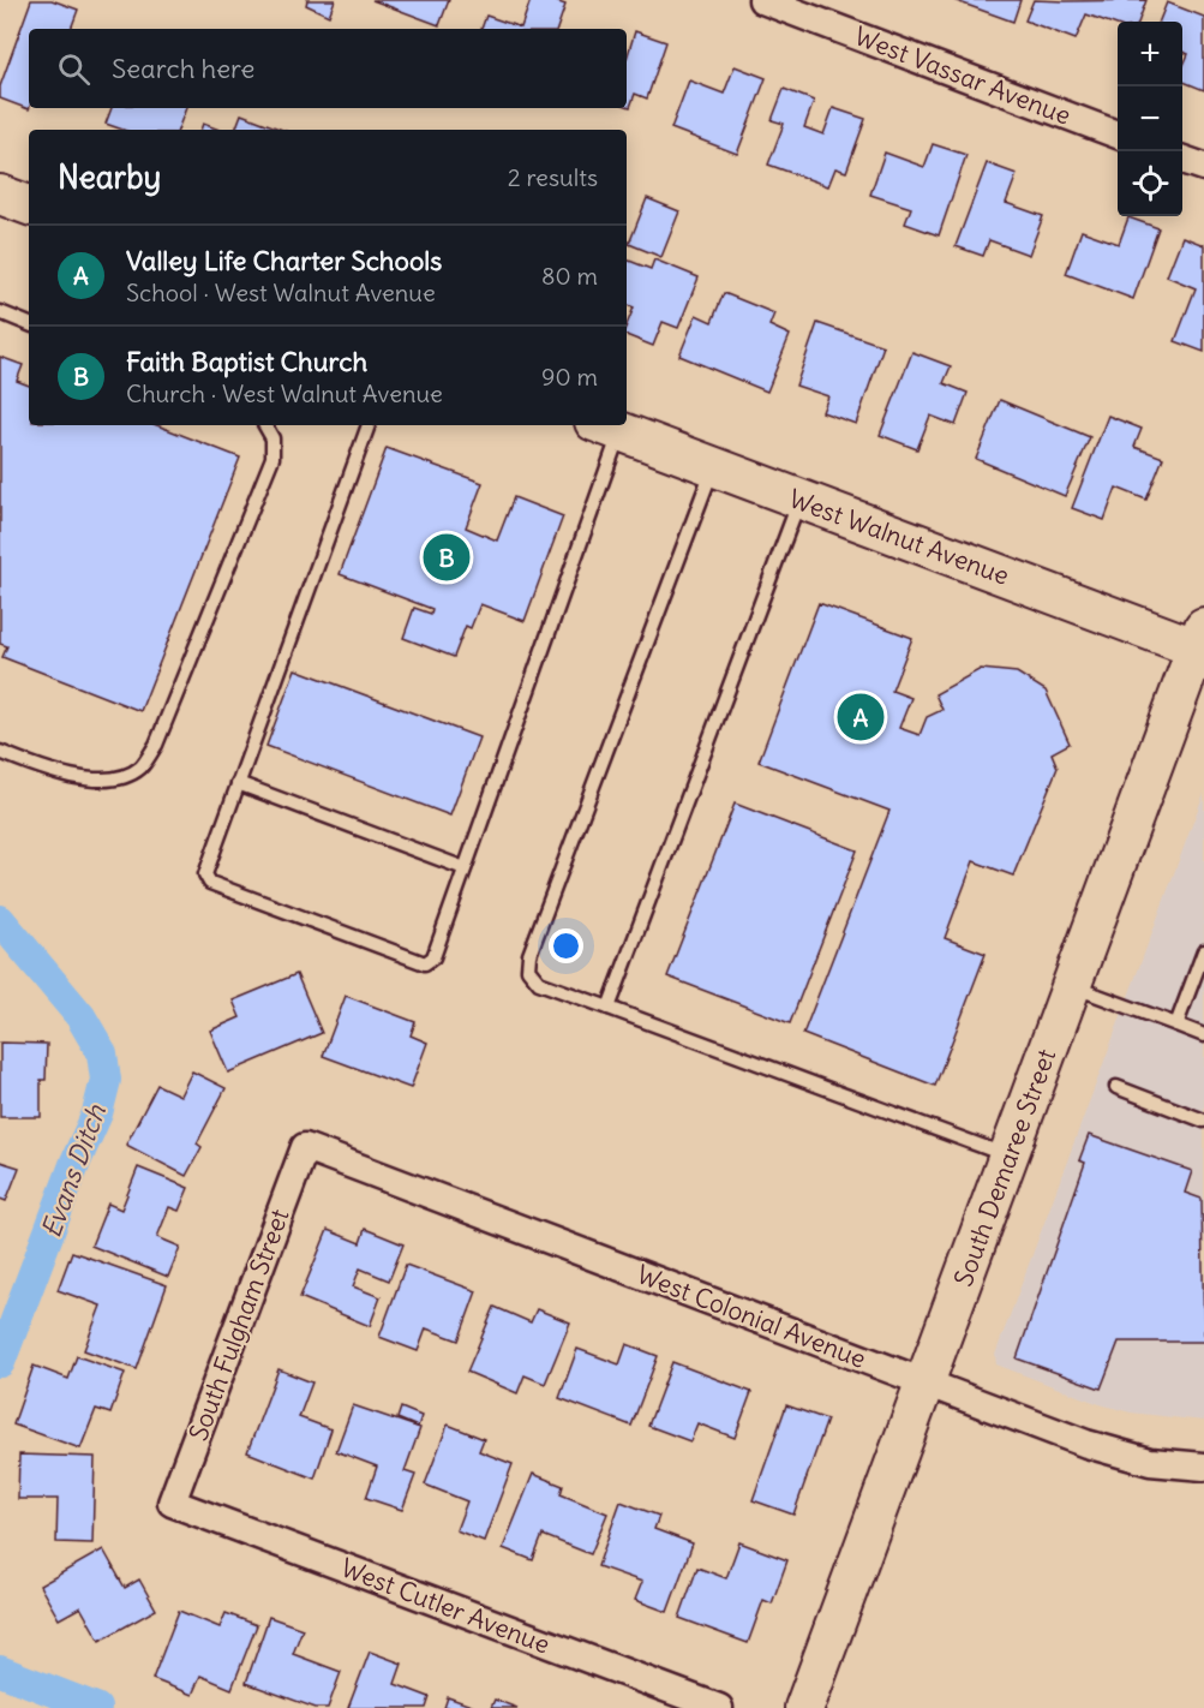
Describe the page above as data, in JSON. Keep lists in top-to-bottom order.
{
  "streets": {
    "main road": ["West Walnut Avenue", "South Demaree Street"],
    "street": [
      "West Vassar Avenue",
      "West Colonial Avenue",
      "South Fulgham Street",
      "West Cutler Avenue"
    ]
  },
  "crossings": [
    ["West Walnut Avenue", "South Demaree Street"],
    ["South Demaree Street", "West Colonial Avenue"],
    ["West Colonial Avenue", "South Fulgham Street"],
    ["South Fulgham Street", "West Cutler Avenue"]
  ],
  "water": ["Evans Ditch"],
  "page": {
    "map_buttons": ["+", "−"],
    "search": "Search here",
    "heading": ["Nearby", "2 results"],
    "list": [
      {
        "mark": "A",
        "name": "Valley Life Charter Schools",
        "note": "School · West Walnut Avenue",
        "value": "80 m"
      },
      {
        "mark": "B",
        "name": "Faith Baptist Church",
        "note": "Church · West Walnut Avenue",
        "value": "90 m"
      }
    ],
    "pins": ["B", "A"]
  }
}
